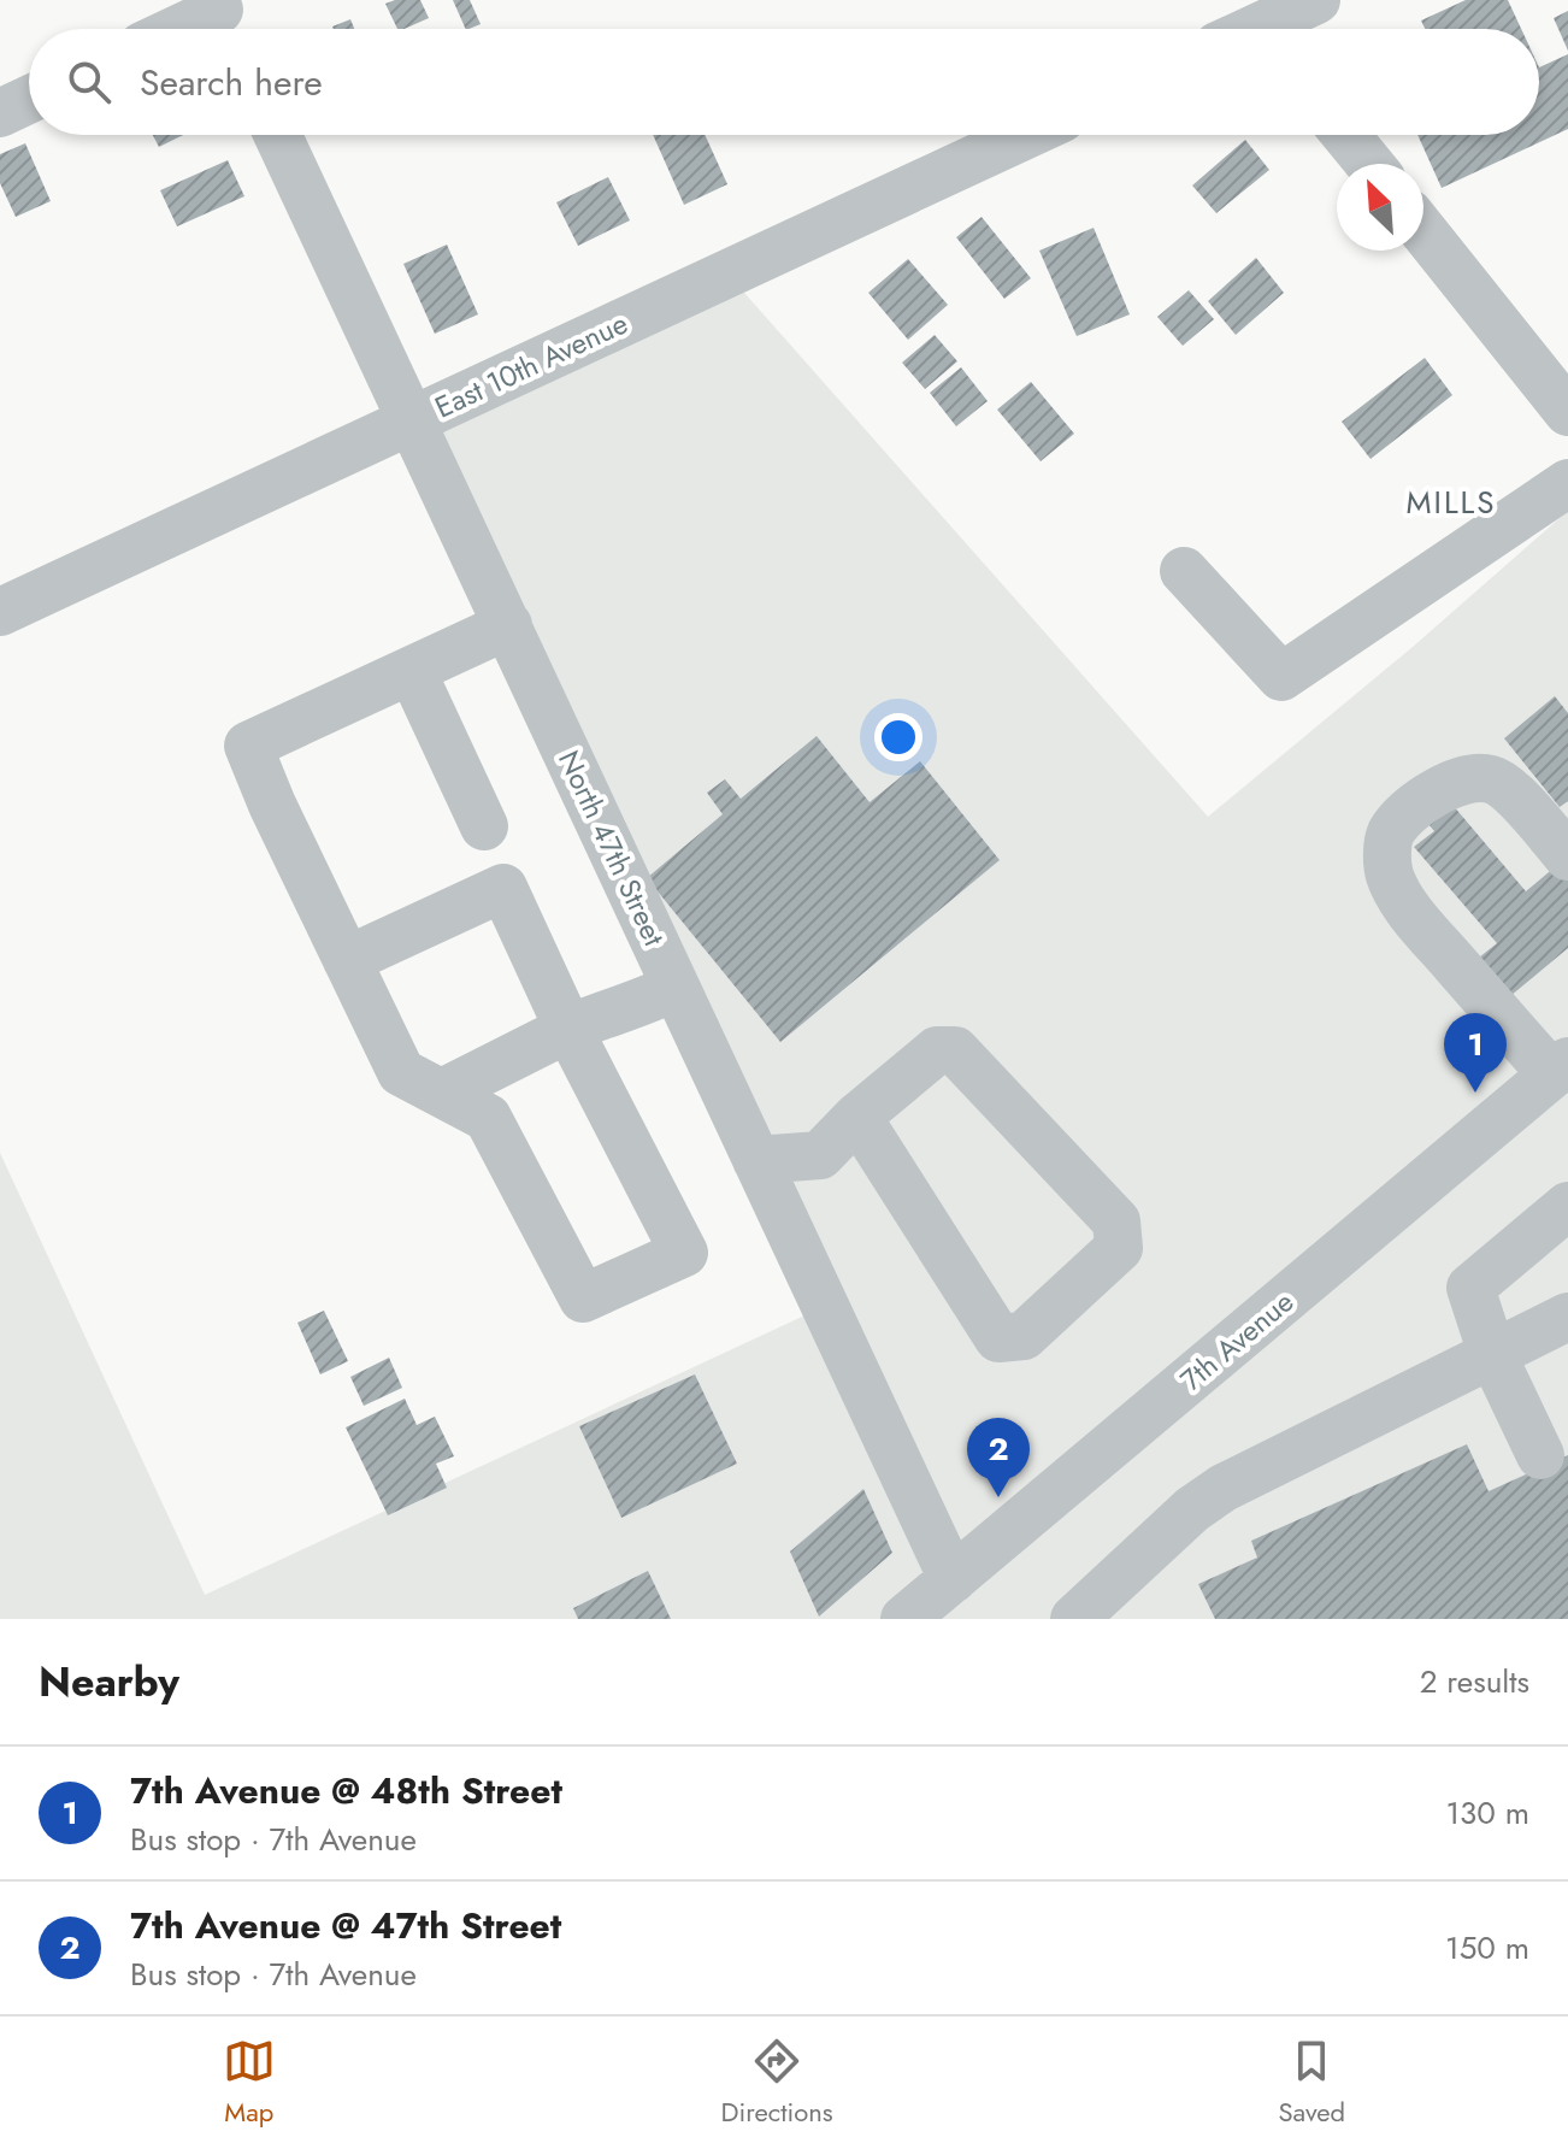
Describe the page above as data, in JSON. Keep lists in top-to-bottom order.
{
  "streets": {
    "street": ["East 10th Avenue", "North 47th Street", "7th Avenue"]
  },
  "crossings": [
    ["East 10th Avenue", "North 47th Street"],
    ["North 47th Street", "7th Avenue"]
  ],
  "districts": ["MILLS"],
  "north": "top left",
  "page": {
    "search": "Search here",
    "pins": ["1", "2"],
    "heading": ["Nearby", "2 results"],
    "list": [
      {
        "mark": "1",
        "name": "7th Avenue @ 48th Street",
        "note": "Bus stop · 7th Avenue",
        "value": "130 m"
      },
      {
        "mark": "2",
        "name": "7th Avenue @ 47th Street",
        "note": "Bus stop · 7th Avenue",
        "value": "150 m"
      }
    ],
    "nav": ["Map", "Directions", "Saved"]
  }
}
